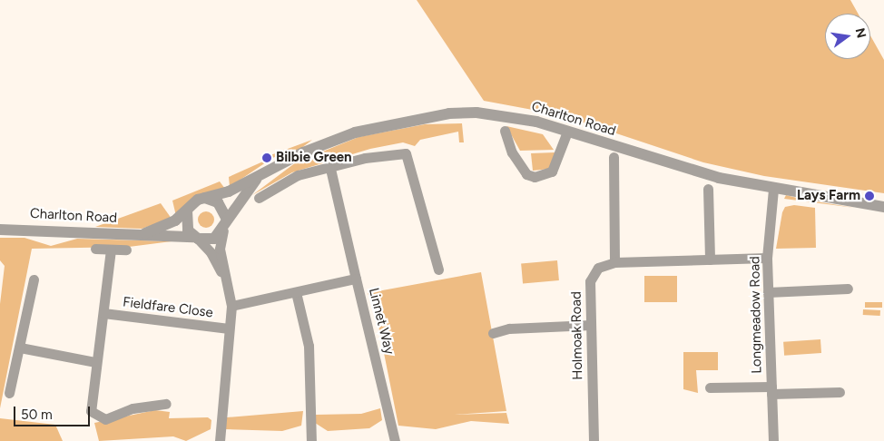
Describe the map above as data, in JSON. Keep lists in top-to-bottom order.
{
  "streets": {
    "street": [
      "Charlton Road",
      "Fieldfare Close",
      "Longmeadow Road",
      "Linnet Way",
      "Holmoak Road"
    ]
  },
  "crossings": [
    ["Charlton Road", "Longmeadow Road"],
    ["Longmeadow Road", "Holmoak Road"]
  ],
  "places": ["Bilbie Green", "Lays Farm"],
  "scale_bar": "50 m",
  "north": "right"
}
